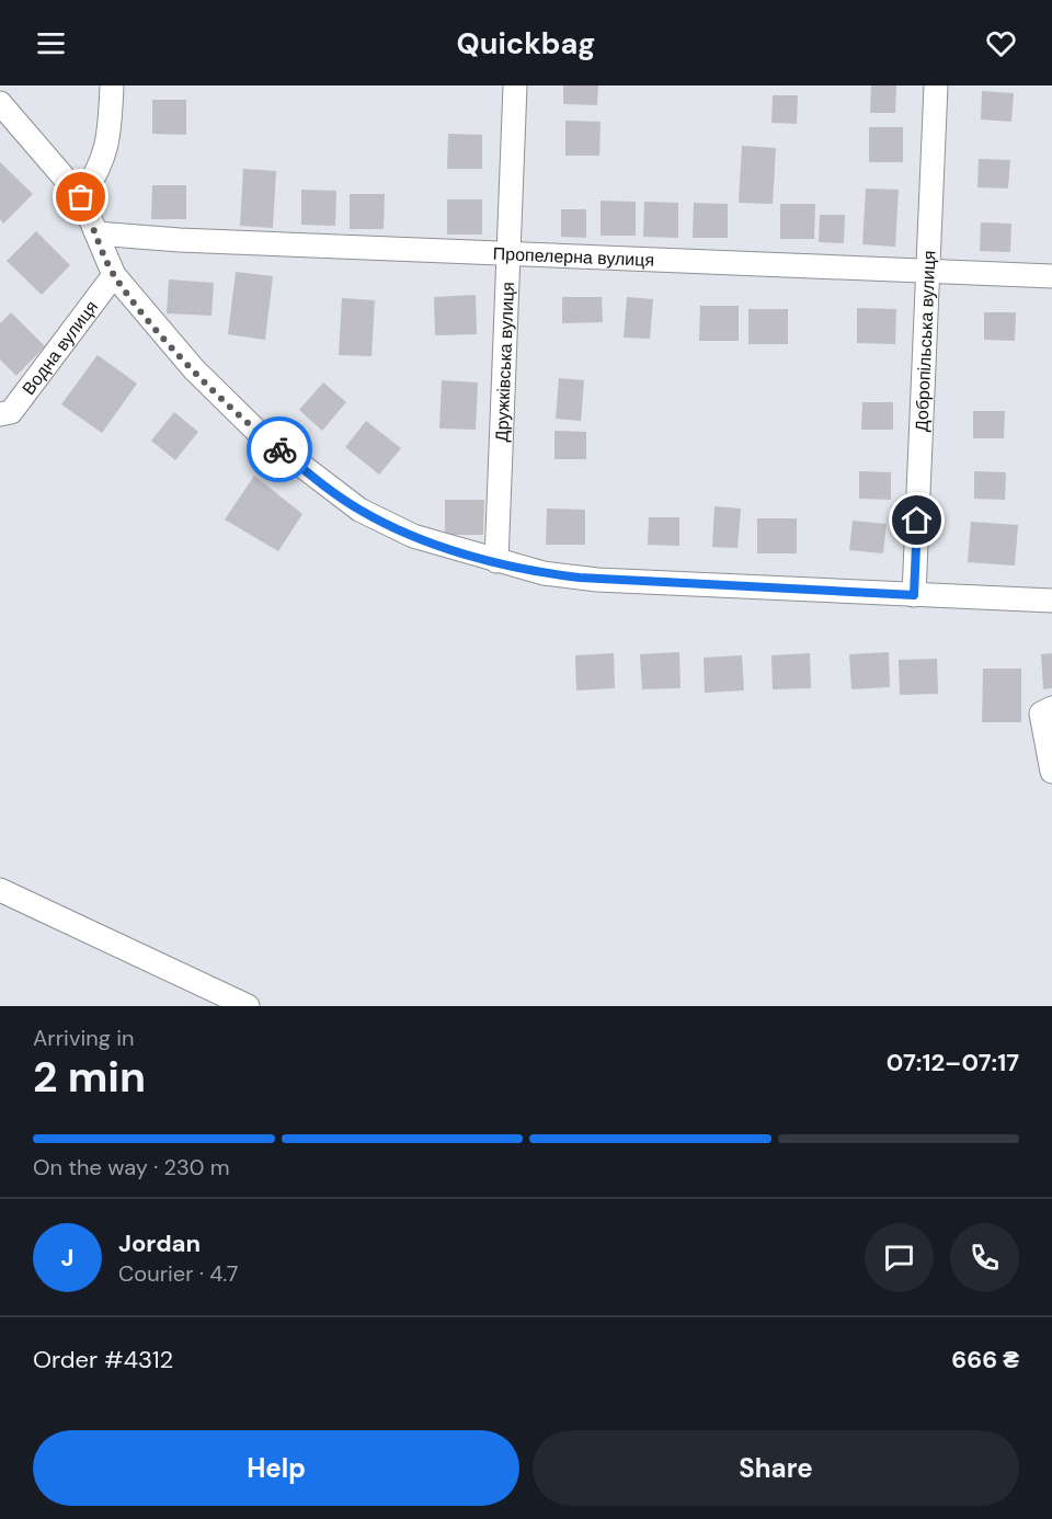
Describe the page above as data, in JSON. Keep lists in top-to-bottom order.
{
  "streets": {
    "street": [
      "Пропелерна вулиця",
      "Добропільська вулиця",
      "Водна вулиця",
      "Дружківська вулиця"
    ]
  },
  "crossings": [
    ["Пропелерна вулиця", "Добропільська вулиця"],
    ["Пропелерна вулиця", "Дружківська вулиця"]
  ],
  "page": {
    "header": "Quickbag",
    "heading": ["2 min", "Arriving in", "07:12–07:17"],
    "panel": [
      "Jordan",
      "Courier · 4.7",
      "Order #4312",
      "666 ₴"
    ],
    "bar": "On the way · 230 m",
    "round": "J",
    "buttons": ["Help", "Share"]
  }
}
